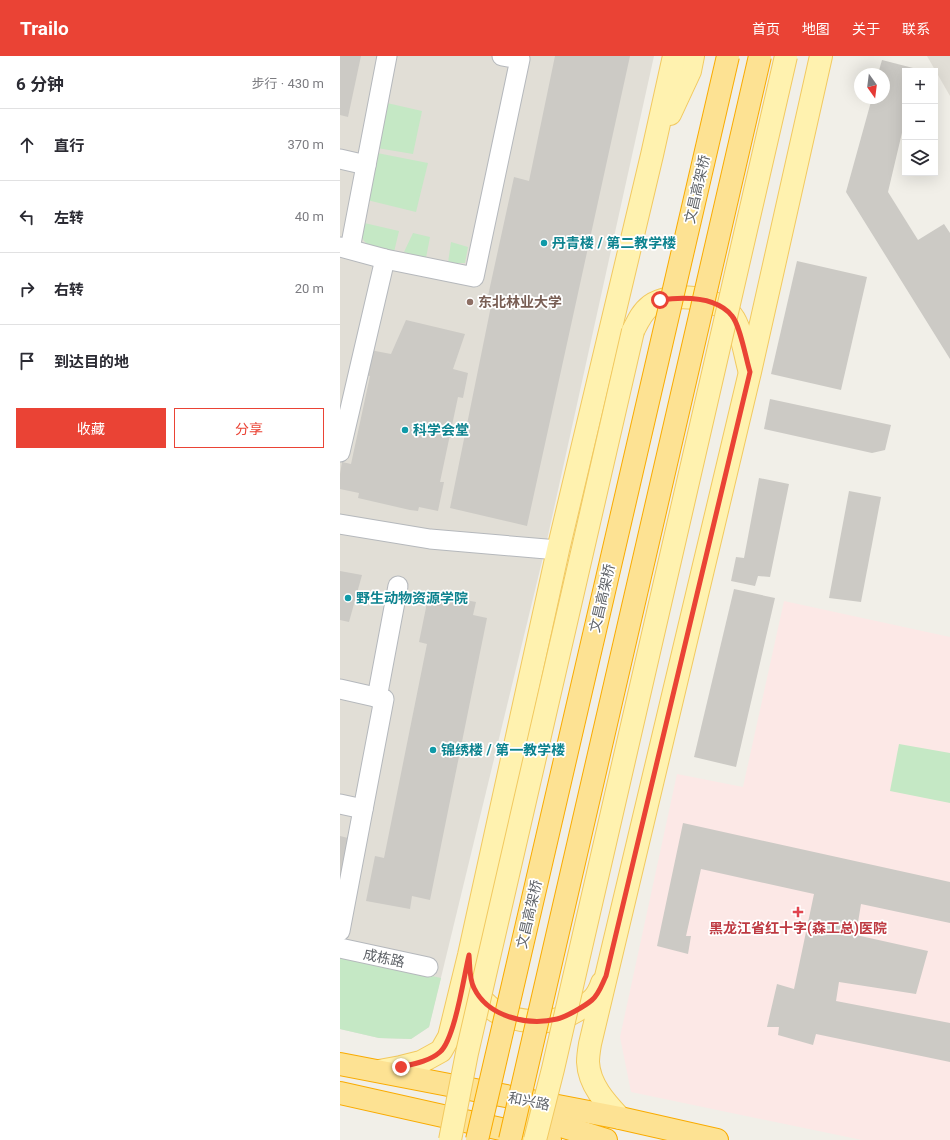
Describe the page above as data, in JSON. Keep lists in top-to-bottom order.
{
  "streets": {
    "highway": ["文昌高架桥", "和兴路"],
    "street": ["成栋路"]
  },
  "places": {
    "other": [
      "丹青楼 / 第二教学楼",
      "东北林业大学",
      "科学会堂",
      "野生动物资源学院",
      "锦绣楼 / 第一教学楼"
    ],
    "health": ["黑龙江省红十字(森工总)医院"]
  },
  "north": "bottom",
  "page": {
    "header": "Trailo",
    "nav": [
      "首页",
      "地图",
      "关于",
      "联系"
    ],
    "heading": ["6 分钟", "步行 · 430 m"],
    "map_buttons": ["+", "−"],
    "list": [
      ["直行", "370 m"],
      ["左转", "40 m"],
      ["右转", "20 m"],
      "到达目的地"
    ],
    "buttons": ["收藏", "分享"]
  }
}
